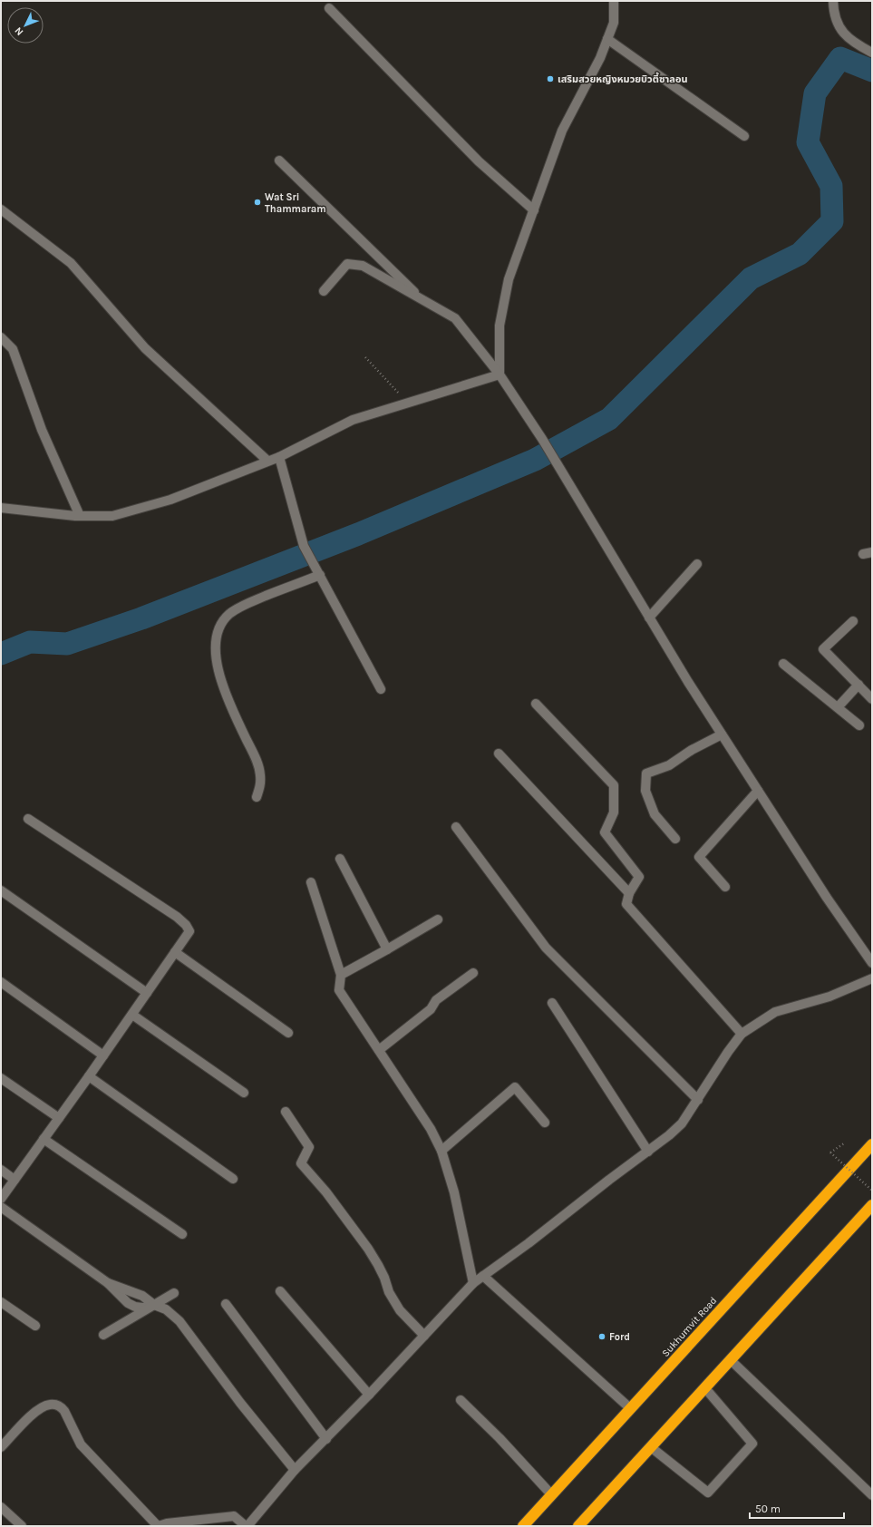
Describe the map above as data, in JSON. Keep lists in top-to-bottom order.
{
  "streets": {
    "highway": ["Sukhumvit Road"]
  },
  "places": ["เสริมสวยหญิงหมวยบิวตี้ซาลอน", "Wat Sri Thammaram", "Ford"],
  "scale_bar": "50 m",
  "north": "bottom left"
}
